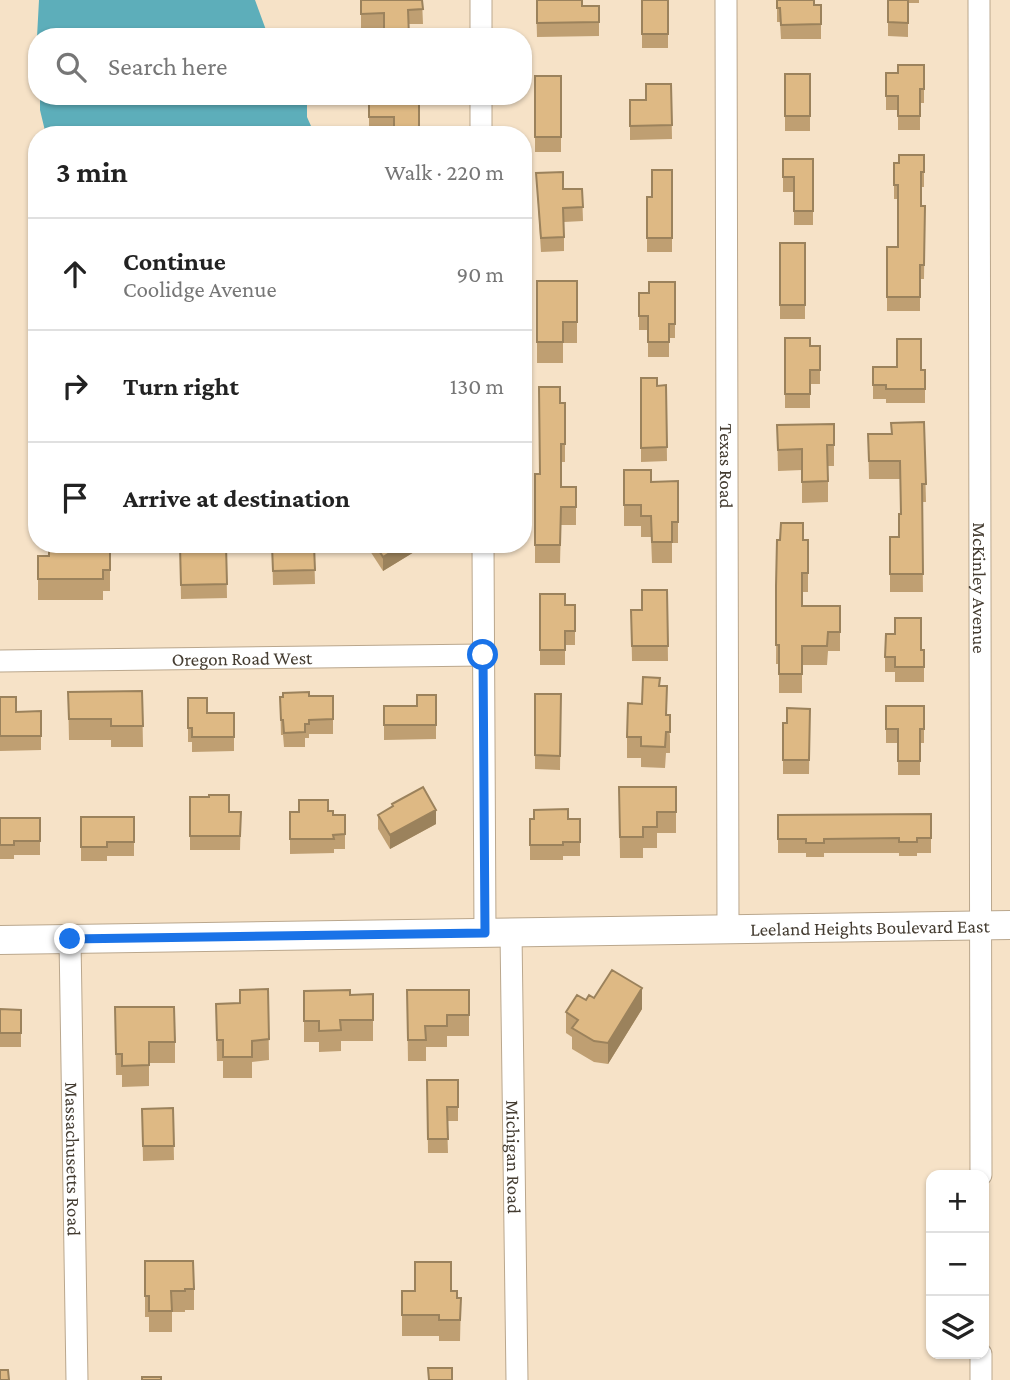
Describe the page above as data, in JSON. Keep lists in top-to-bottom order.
{
  "streets": {
    "main road": ["Leeland Heights Boulevard East"],
    "street": [
      "Texas Road",
      "McKinley Avenue",
      "Oregon Road West",
      "Michigan Road",
      "Massachusetts Road"
    ]
  },
  "crossings": [
    ["Texas Road", "Leeland Heights Boulevard East"],
    ["McKinley Avenue", "Leeland Heights Boulevard East"],
    ["Oregon Road West", "Michigan Road"],
    ["Leeland Heights Boulevard East", "Michigan Road"],
    ["Leeland Heights Boulevard East", "Massachusetts Road"]
  ],
  "page": {
    "search": "Search here",
    "heading": ["3 min", "Walk · 220 m"],
    "list": [
      ["Continue", "Coolidge Avenue", "90 m"],
      ["Turn right", "130 m"],
      "Arrive at destination"
    ],
    "map_buttons": ["+", "−"]
  }
}
